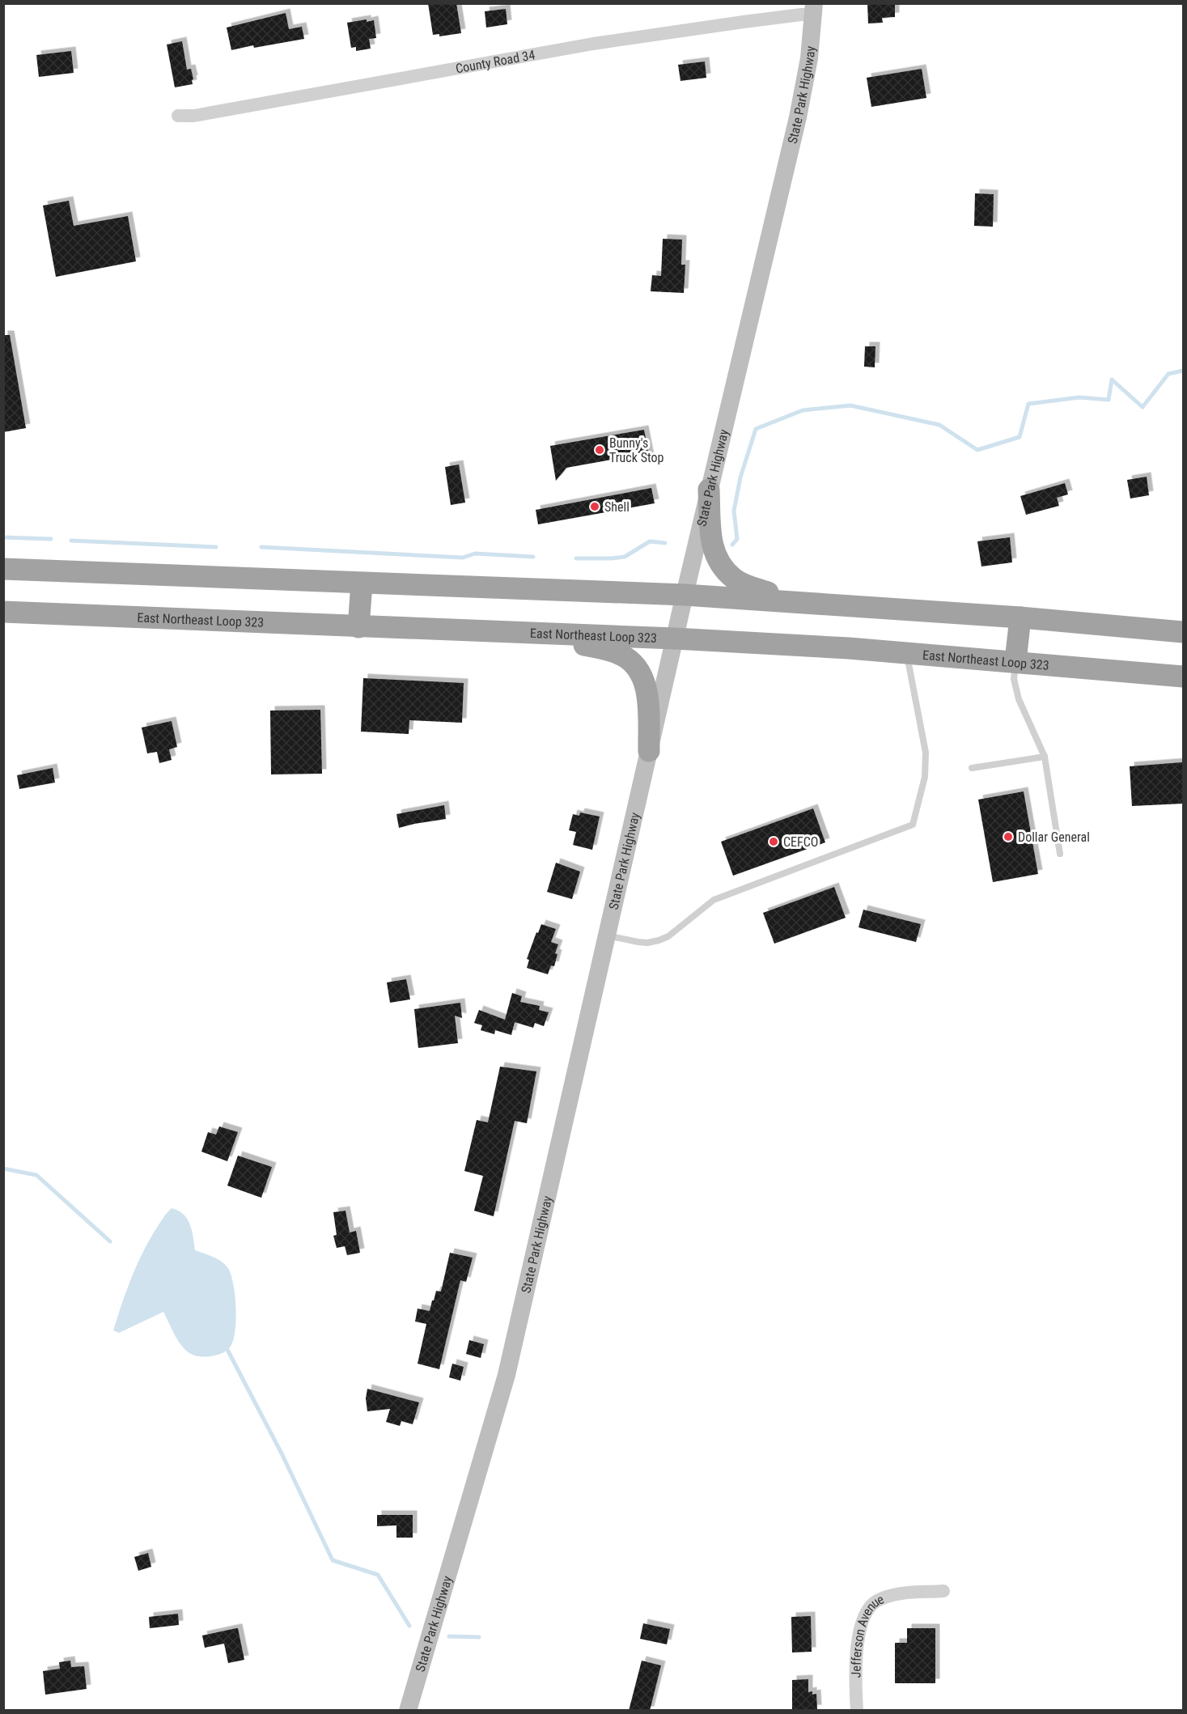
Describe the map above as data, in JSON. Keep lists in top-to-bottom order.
{
  "streets": {
    "highway": ["East Northeast Loop 323"],
    "main road": ["State Park Highway"],
    "street": ["County Road 34", "Jefferson Avenue"]
  },
  "crossings": [
    ["County Road 34", "State Park Highway"],
    ["State Park Highway", "East Northeast Loop 323"]
  ],
  "places": [
    "Bunny's Truck Stop",
    "Shell",
    "Dollar General",
    "CEFCO"
  ]
}
